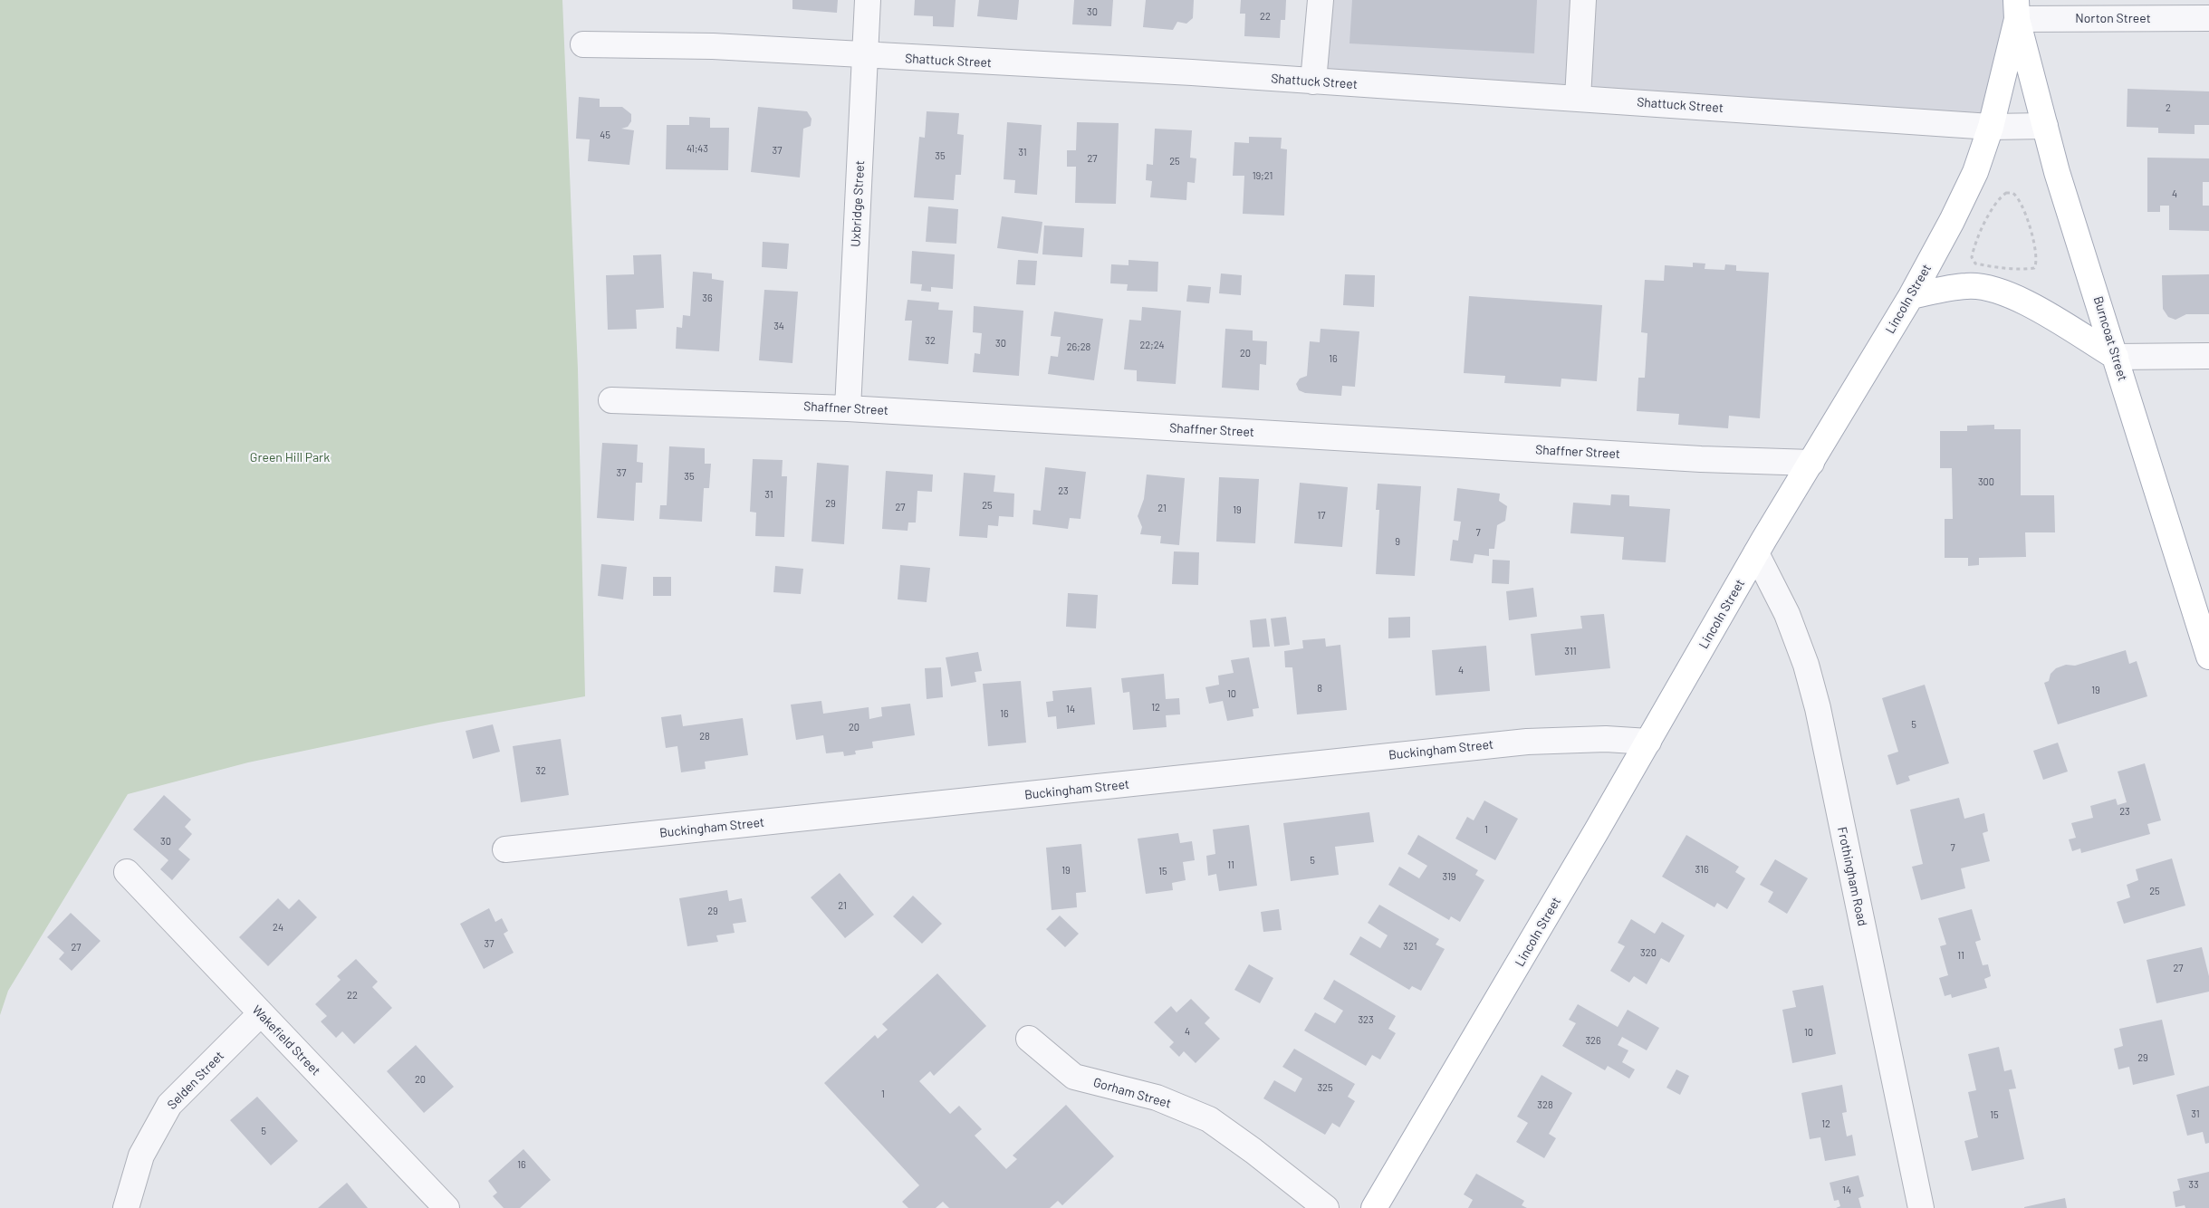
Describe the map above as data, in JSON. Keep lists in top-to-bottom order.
{
  "streets": {
    "main road": ["Lincoln Street", "Burncoat Street"],
    "street": [
      "Norton Street",
      "Shattuck Street",
      "Uxbridge Street",
      "Shaffner Street",
      "Buckingham Street",
      "Frothingham Road",
      "Wakefield Street",
      "Selden Street",
      "Gorham Street"
    ]
  },
  "crossings": [
    ["Norton Street", "Lincoln Street"],
    ["Norton Street", "Burncoat Street"],
    ["Shattuck Street", "Uxbridge Street"],
    ["Shattuck Street", "Lincoln Street"],
    ["Shattuck Street", "Burncoat Street"],
    ["Uxbridge Street", "Shaffner Street"],
    ["Lincoln Street", "Burncoat Street"],
    ["Lincoln Street", "Shaffner Street"],
    ["Lincoln Street", "Buckingham Street"],
    ["Lincoln Street", "Frothingham Road"],
    ["Wakefield Street", "Selden Street"]
  ],
  "parks": ["Green Hill Park"],
  "house_numbers": [
    "30",
    "22",
    "2",
    "45",
    "41;43",
    "37",
    "31",
    "35",
    "27",
    "25",
    "19;21",
    "4",
    "36",
    "34",
    "32",
    "30",
    "22;24",
    "26;28",
    "20",
    "16",
    "37",
    "35",
    "300",
    "23",
    "31",
    "29",
    "25",
    "27",
    "21",
    "19",
    "17",
    "7",
    "9",
    "311",
    "4",
    "8",
    "19",
    "10",
    "12",
    "14",
    "16",
    "5",
    "20",
    "28",
    "32",
    "23",
    "1",
    "30",
    "7",
    "5",
    "11",
    "316",
    "19",
    "15",
    "319",
    "25",
    "21",
    "29",
    "24",
    "37",
    "321",
    "27",
    "320",
    "11",
    "27",
    "22",
    "323",
    "4",
    "10",
    "326",
    "29",
    "20",
    "325",
    "1",
    "328",
    "31",
    "15",
    "12",
    "5",
    "16",
    "33",
    "14"
  ]
}
